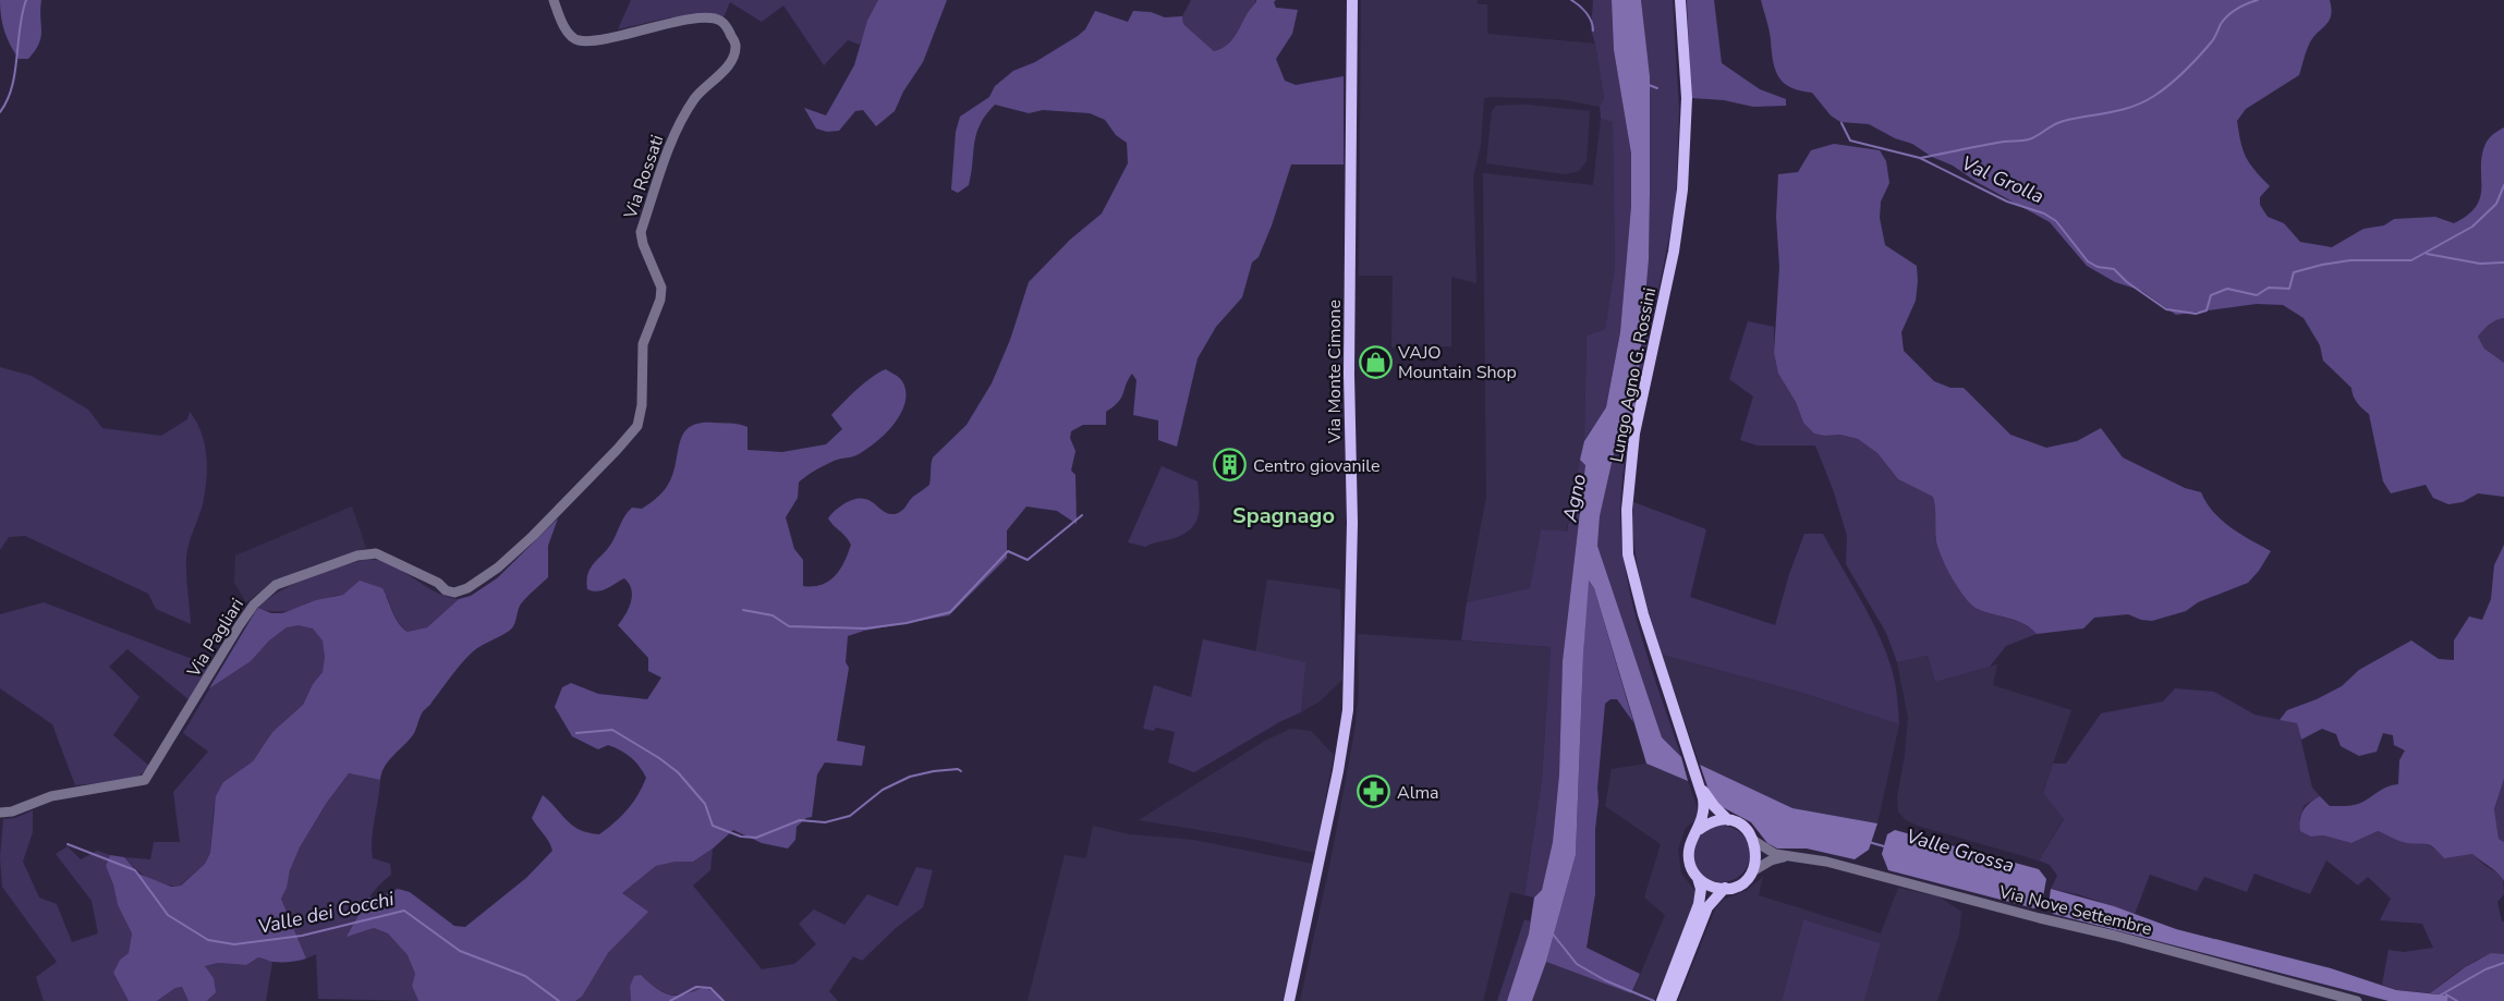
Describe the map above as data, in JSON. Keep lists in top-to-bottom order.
{
  "streets": {
    "main road": ["Via Monte Cimone", "Lungo Agno G. Rossini"],
    "street": ["Via Rossati", "Via Pagliari", "Via Nove Settembre"]
  },
  "crossings": [
    ["Via Rossati", "Via Pagliari"]
  ],
  "districts": ["Spagnago"],
  "water": [
    "Val Grolla",
    "Agno",
    "Valle Grossa",
    "Valle dei Cocchi"
  ],
  "places": {
    "shop": ["VAJO Mountain Shop"],
    "building": ["Centro giovanile"],
    "pharmacy": ["Alma"]
  }
}
